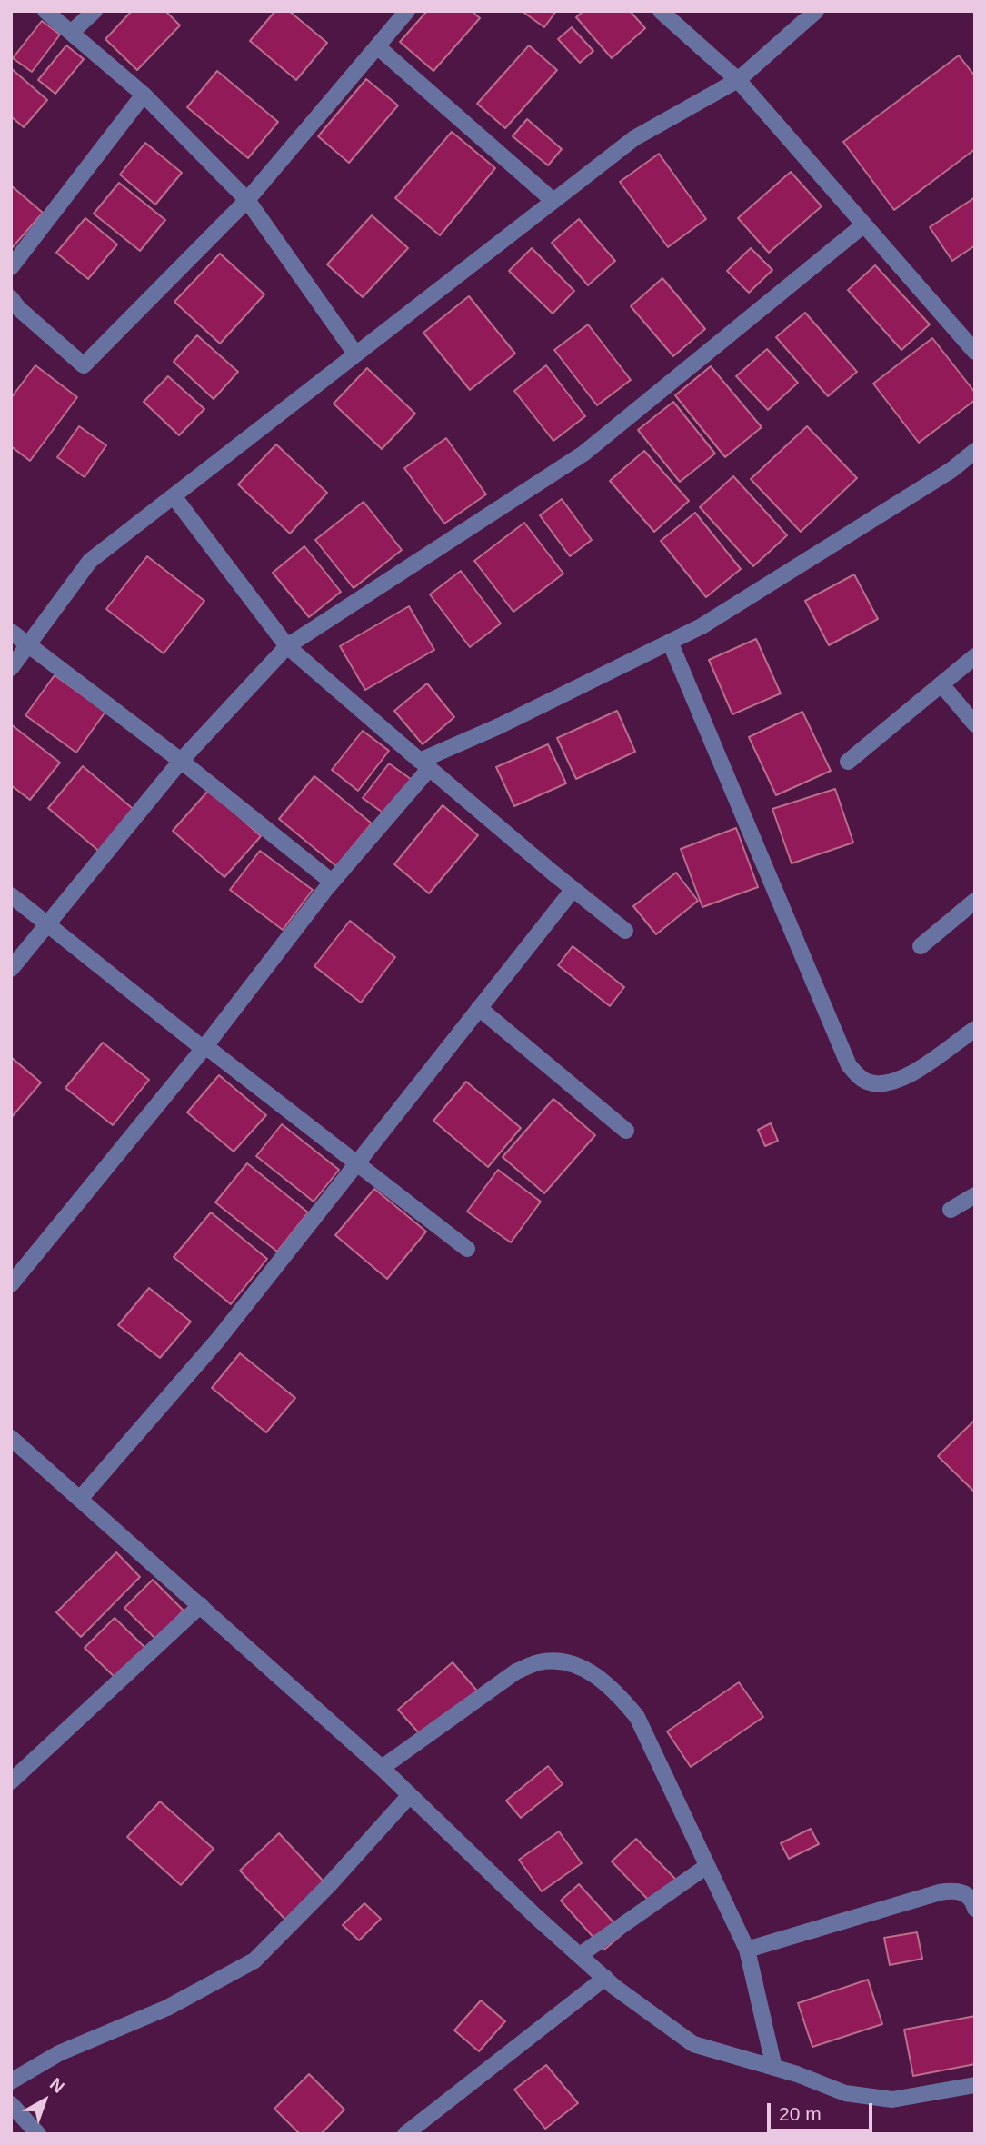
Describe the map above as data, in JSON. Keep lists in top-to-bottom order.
{
  "scale_bar": "20 m",
  "north": "top right"
}
